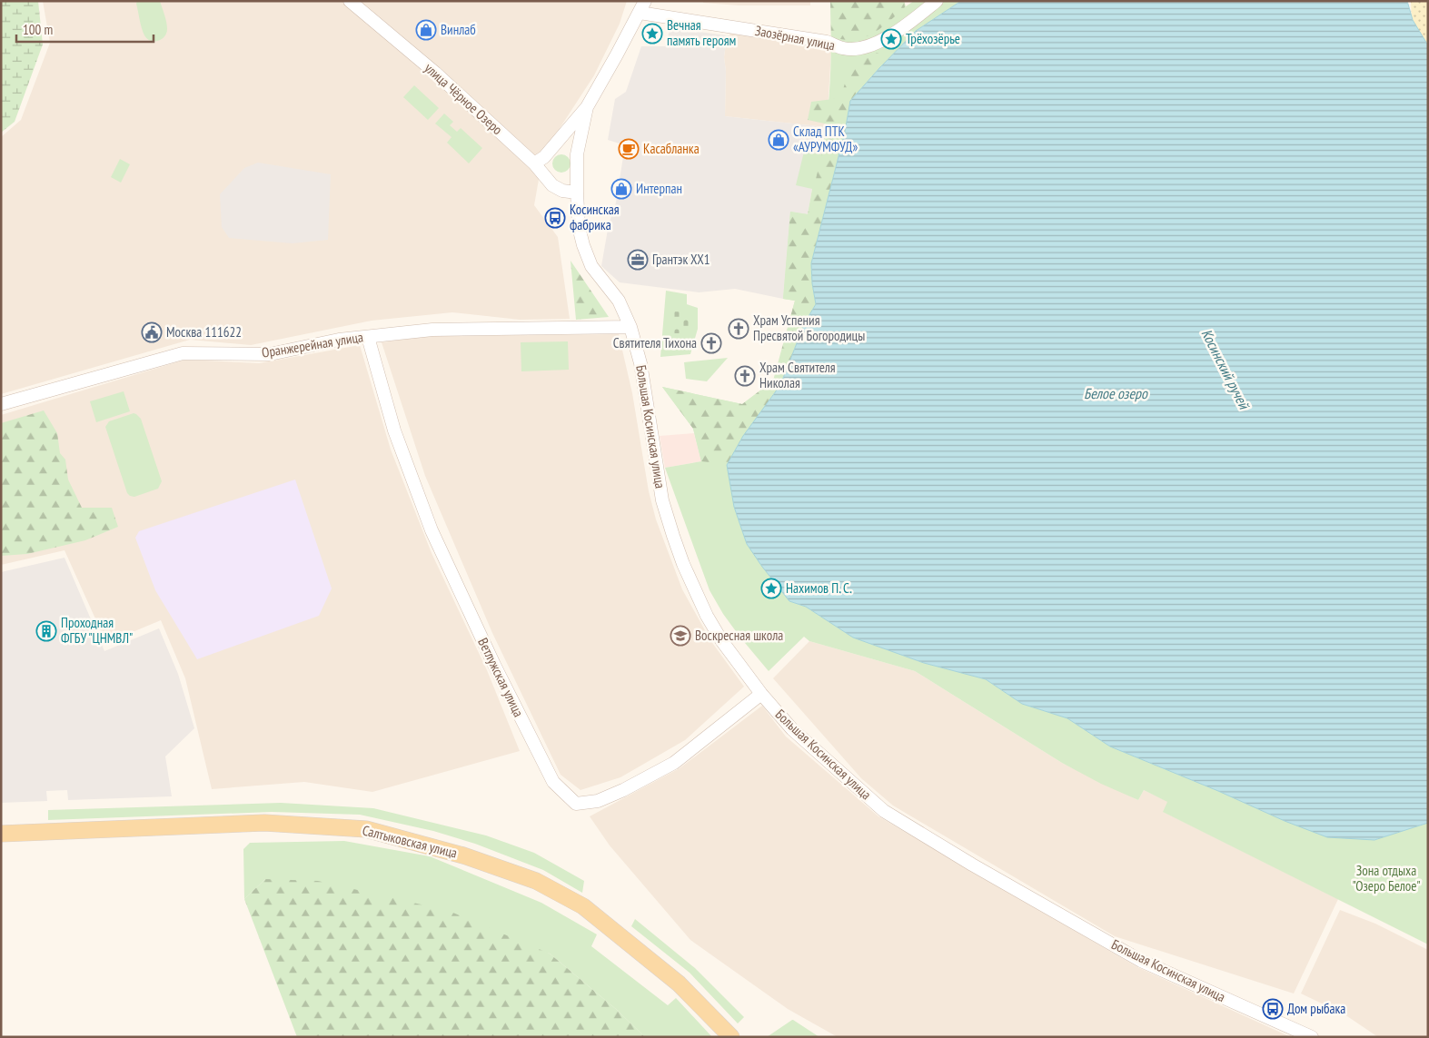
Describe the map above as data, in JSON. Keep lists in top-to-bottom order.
{
  "streets": {
    "main road": ["Салтыковская улица"],
    "street": [
      "Заозёрная улица",
      "улица Чёрное Озеро",
      "Оранжерейная улица",
      "Большая Косинская улица",
      "Ветлужская улица"
    ]
  },
  "crossings": [
    ["Заозёрная улица", "Большая Косинская улица"],
    ["улица Чёрное Озеро", "Большая Косинская улица"],
    ["Оранжерейная улица", "Большая Косинская улица"],
    ["Оранжерейная улица", "Ветлужская улица"],
    ["Большая Косинская улица", "Ветлужская улица"]
  ],
  "water": ["Косинский ручей", "Белое озеро"],
  "parks": ["Зона отдыха \"Озеро Белое\""],
  "places": {
    "shop": ["Винлаб", "Склад ПТК «АУРУМФУД»", "Интерпан"],
    "place": ["Вечная память героям", "Трёхозёрье", "Нахимов П. С."],
    "cafe": ["Касабланка"],
    "bus stop": ["Косинская фабрика", "Дом рыбака"],
    "office": ["Грантэк ХХ1"],
    "church": ["Храм Успения Пресвятой Богородицы", "Святителя Тихона", "Храм Святителя Николая"],
    "public building": ["Москва 111622"],
    "building": ["Проходная ФГБУ \"ЦНМВЛ\""],
    "school or university": ["Воскресная школа"]
  },
  "scale_bar": "100 m"
}
